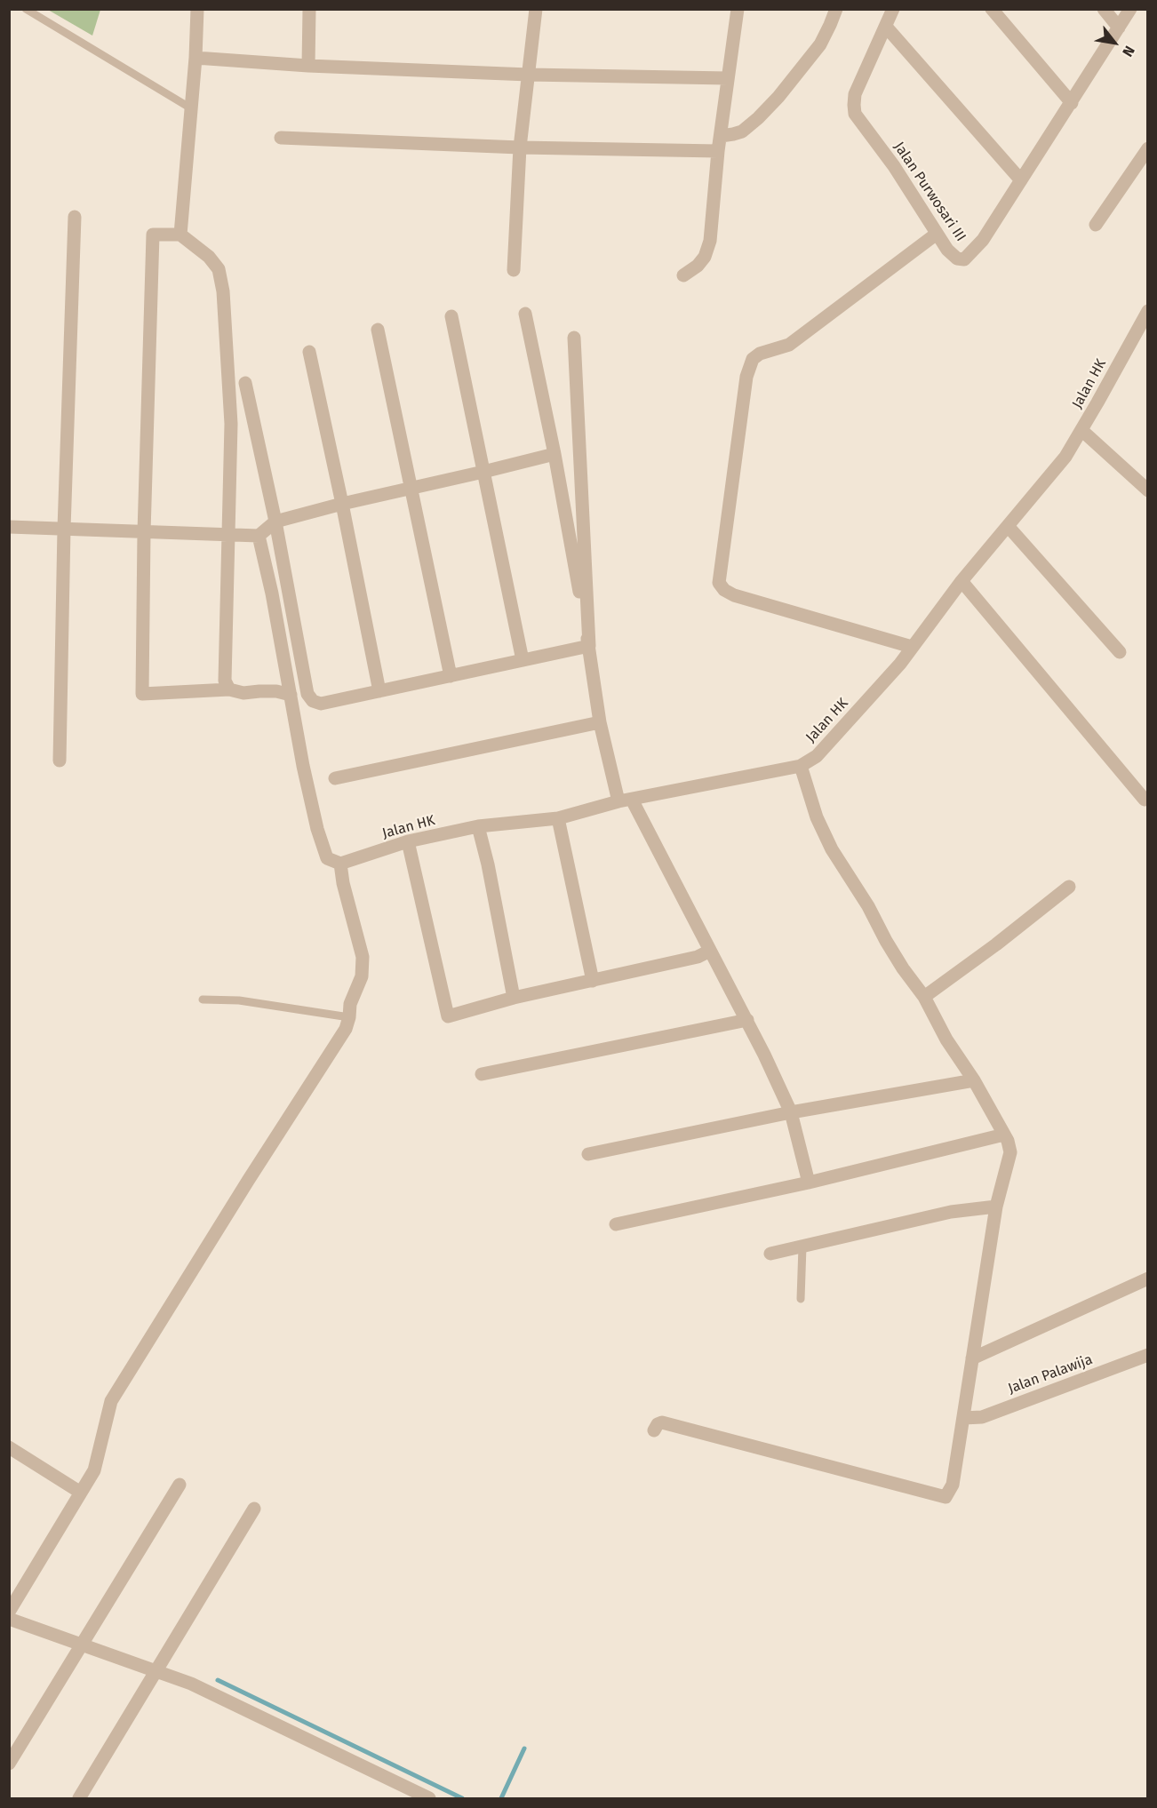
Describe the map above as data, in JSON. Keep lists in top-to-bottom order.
{
  "streets": {
    "street": ["Jalan Purwosari III", "Jalan HK", "Jalan Palawija"]
  },
  "north": "bottom right"
}
